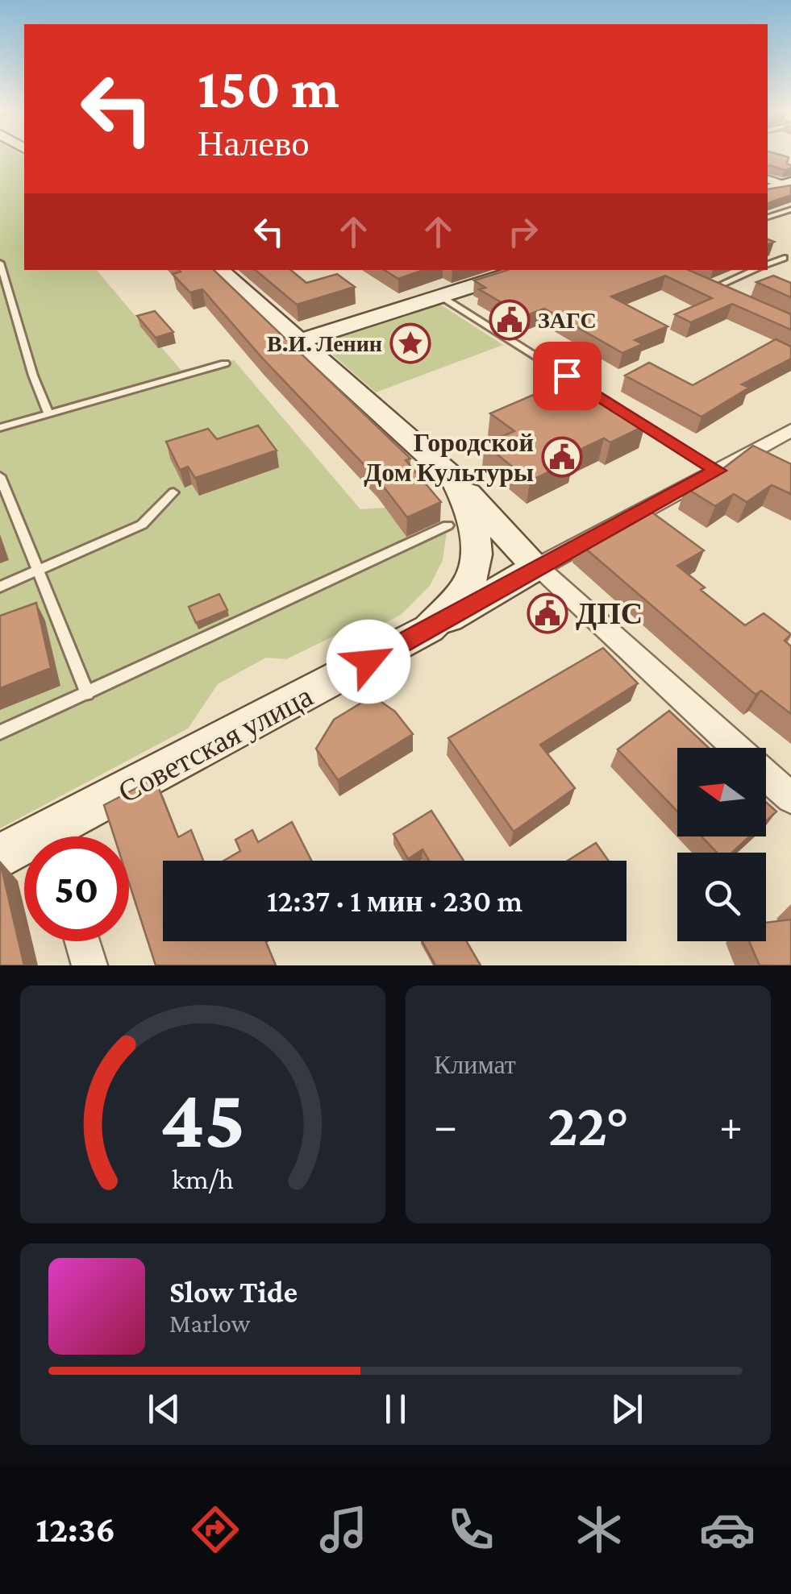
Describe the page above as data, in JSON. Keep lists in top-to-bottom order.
{
  "streets": {
    "main road": ["Советская улица"]
  },
  "places": {
    "public building": ["ЗАГС", "Городской Дом Культуры", "ДПС"],
    "place": ["В.И. Ленин"]
  },
  "north": "left",
  "page": {
    "turn": ["150 m", "Налево"],
    "limit": "50",
    "trip": "12:37 · 1 мин · 230 m",
    "tile": "Климат",
    "heat": ["−", "22°", "+"],
    "song": ["Slow Tide", "Marlow"],
    "tabs": "12:36",
    "gauge": ["45", "km/h"]
  }
}
